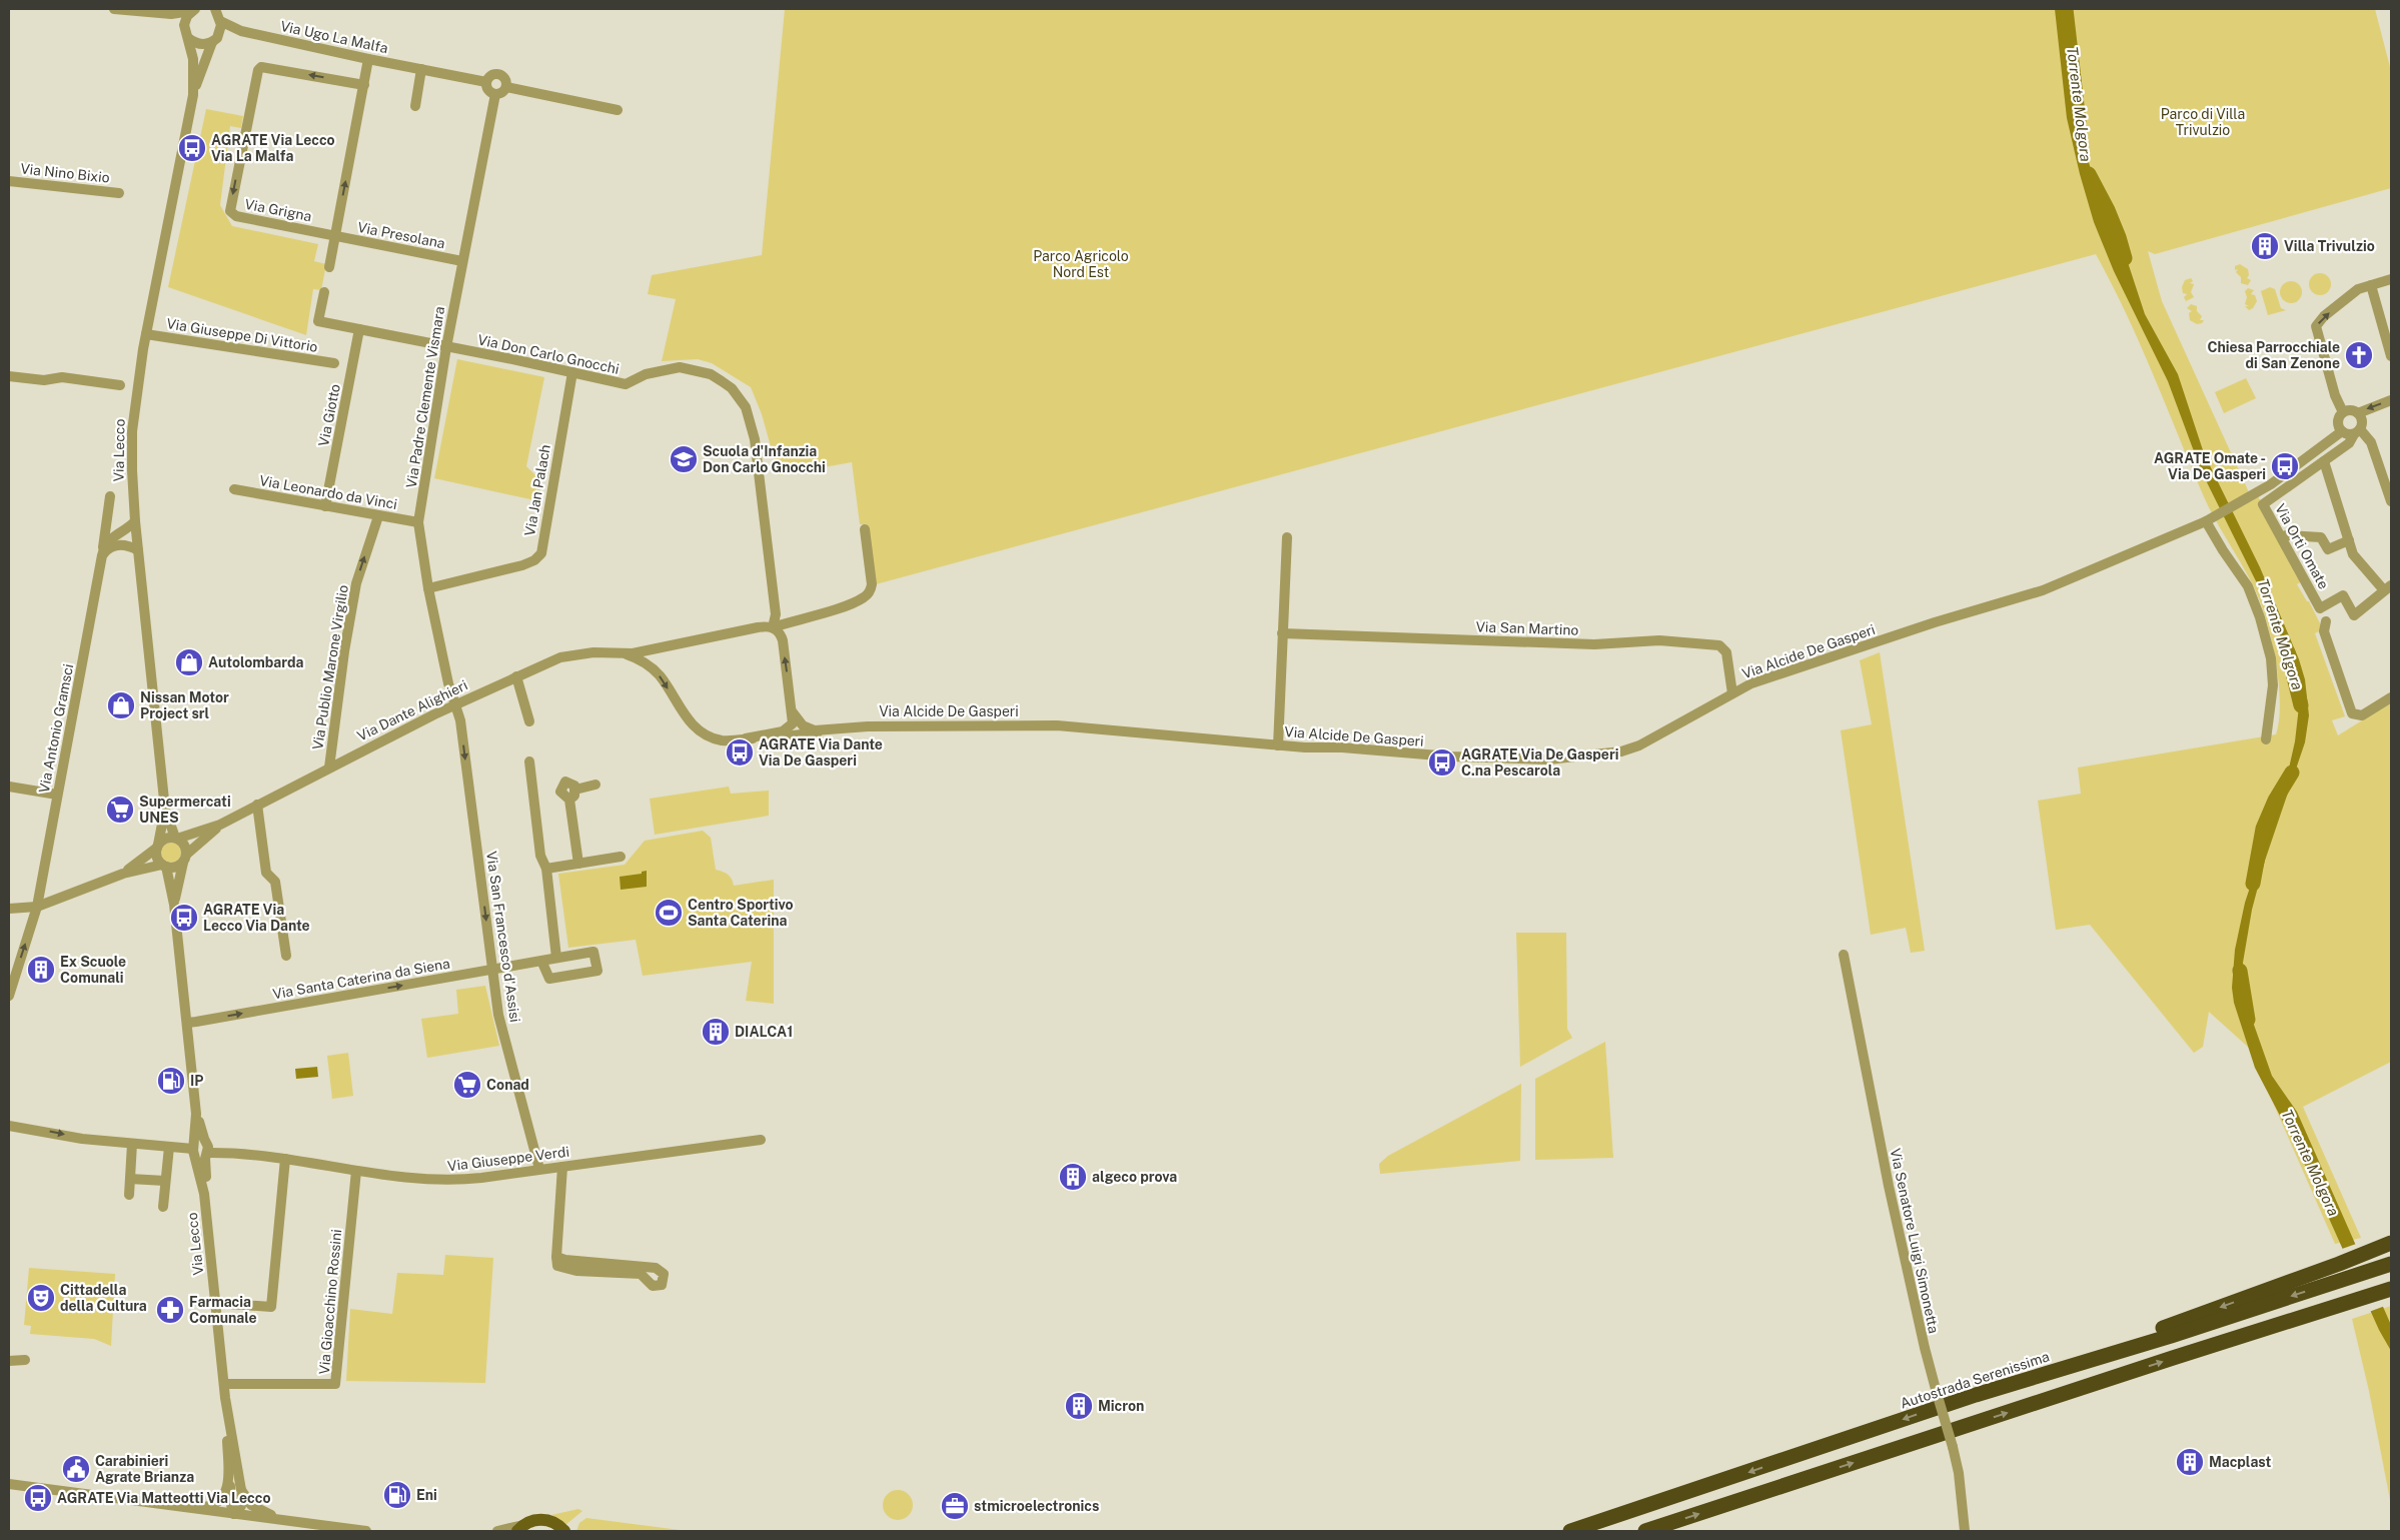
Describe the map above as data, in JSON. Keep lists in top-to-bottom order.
{
  "streets": {
    "highway": ["Autostrada Serenissima"],
    "street": [
      "Via Ugo La Malfa",
      "Via Nino Bixio",
      "Via Grigna",
      "Via Presolana",
      "Via Giuseppe Di Vittorio",
      "Via Don Carlo Gnocchi",
      "Via Padre Clemente Vismara",
      "Via Giotto",
      "Via Lecco",
      "Via Jan Palach",
      "Via Leonardo da Vinci",
      "Via Orti Omate",
      "Via San Martino",
      "Via Alcide De Gasperi",
      "Via Publio Marone Virgilio",
      "Via Dante Alighieri",
      "Via Antonio Gramsci",
      "Via San Francesco d'Assisi",
      "Via Santa Caterina da Siena",
      "Via Giuseppe Verdi",
      "Via Senatore Luigi Simonetta",
      "Via Gioacchino Rossini"
    ]
  },
  "crossings": [
    ["Via Ugo La Malfa", "Via Padre Clemente Vismara"],
    ["Via Ugo La Malfa", "Via Lecco"],
    ["Via Grigna", "Via Presolana"],
    ["Via Presolana", "Via Padre Clemente Vismara"],
    ["Via Giuseppe Di Vittorio", "Via Lecco"],
    ["Via Don Carlo Gnocchi", "Via Padre Clemente Vismara"],
    ["Via Don Carlo Gnocchi", "Via Giotto"],
    ["Via Don Carlo Gnocchi", "Via Jan Palach"],
    ["Via Don Carlo Gnocchi", "Via Dante Alighieri"],
    ["Via Padre Clemente Vismara", "Via Jan Palach"],
    ["Via Padre Clemente Vismara", "Via Leonardo da Vinci"],
    ["Via Padre Clemente Vismara", "Via Dante Alighieri"],
    ["Via Padre Clemente Vismara", "Via San Francesco d'Assisi"],
    ["Via Giotto", "Via Leonardo da Vinci"],
    ["Via Lecco", "Via Dante Alighieri"],
    ["Via Lecco", "Via Antonio Gramsci"],
    ["Via Lecco", "Via Santa Caterina da Siena"],
    ["Via Lecco", "Via Giuseppe Verdi"],
    ["Via Lecco", "Via Gioacchino Rossini"],
    ["Via Leonardo da Vinci", "Via Publio Marone Virgilio"],
    ["Via Orti Omate", "Via Alcide De Gasperi"],
    ["Via San Martino", "Via Alcide De Gasperi"],
    ["Via Alcide De Gasperi", "Via Dante Alighieri"],
    ["Via Publio Marone Virgilio", "Via Dante Alighieri"],
    ["Via Dante Alighieri", "Via San Francesco d'Assisi"],
    ["Via San Francesco d'Assisi", "Via Santa Caterina da Siena"],
    ["Via San Francesco d'Assisi", "Via Giuseppe Verdi"],
    ["Via Giuseppe Verdi", "Via Gioacchino Rossini"]
  ],
  "one_way": ["Via Publio Marone Virgilio", "Via Santa Caterina da Siena"],
  "water": ["Torrente Molgora"],
  "parks": ["Parco di Villa Trivulzio", "Parco Agricolo Nord Est"],
  "places": {
    "bus stop": [
      "AGRATE Via Lecco Via La Malfa",
      "AGRATE Omate - Via De Gasperi",
      "AGRATE Via Dante Via De Gasperi",
      "AGRATE Via De Gasperi C.na Pescarola",
      "AGRATE Via Lecco Via Dante",
      "AGRATE Via Matteotti Via Lecco"
    ],
    "building": [
      "Villa Trivulzio",
      "Ex Scuole Comunali",
      "DIALCA1",
      "algeco prova",
      "Micron",
      "Macplast"
    ],
    "church": ["Chiesa Parrocchiale di San Zenone"],
    "school or university": ["Scuola d'Infanzia Don Carlo Gnocchi"],
    "shop": ["Autolombarda", "Nissan Motor Project srl"],
    "supermarket": ["Supermercati UNES", "Conad"],
    "sports": ["Centro Sportivo Santa Caterina"],
    "fuel station": ["IP", "Eni"],
    "theatre": ["Cittadella della Cultura"],
    "pharmacy": ["Farmacia Comunale"],
    "public building": ["Carabinieri Agrate Brianza"],
    "office": ["stmicroelectronics"]
  }
}
